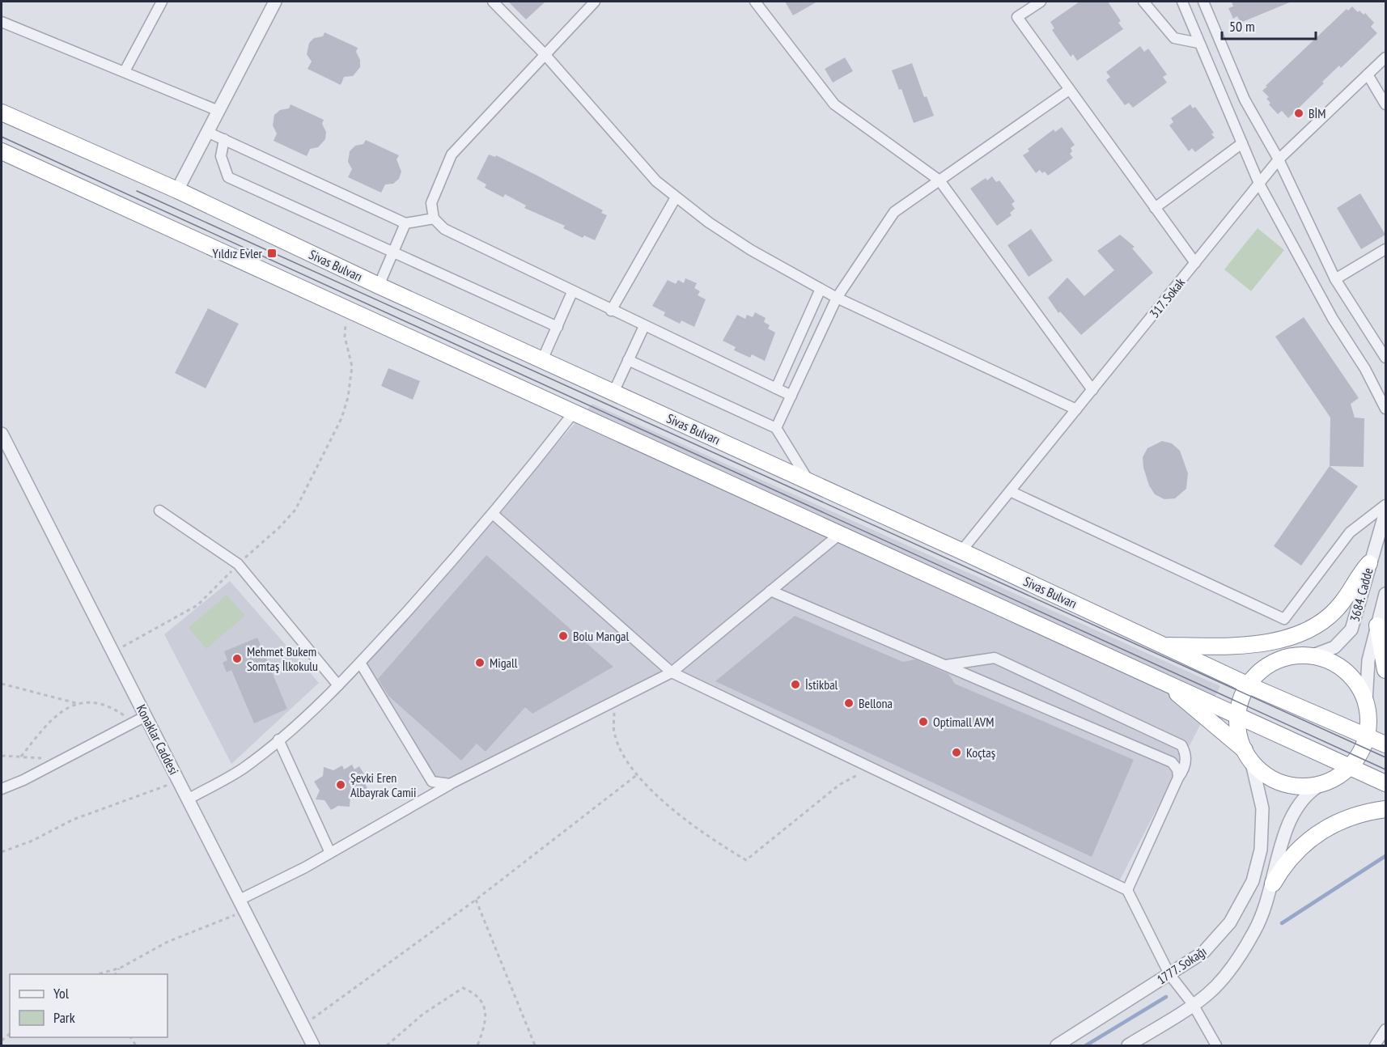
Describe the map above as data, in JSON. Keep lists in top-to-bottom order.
{
  "streets": {
    "highway": ["Sivas Bulvarı"],
    "street": [
      "317. Sokak",
      "3684. Cadde",
      "Konaklar Caddesi",
      "1777. Sokağı"
    ]
  },
  "crossings": [
    ["Sivas Bulvarı", "317. Sokak"]
  ],
  "places": {
    "other": [
      "BİM",
      "Bolu Mangal",
      "Mehmet Bukem Somtaş İlkokulu",
      "Migall",
      "İstikbal",
      "Bellona",
      "Optimall AVM",
      "Koçtaş",
      "Şevki Eren Albayrak Camii"
    ],
    "transit": ["Yıldız Evler"]
  },
  "legend": ["Yol", "Park"],
  "scale_bar": "50 m"
}
